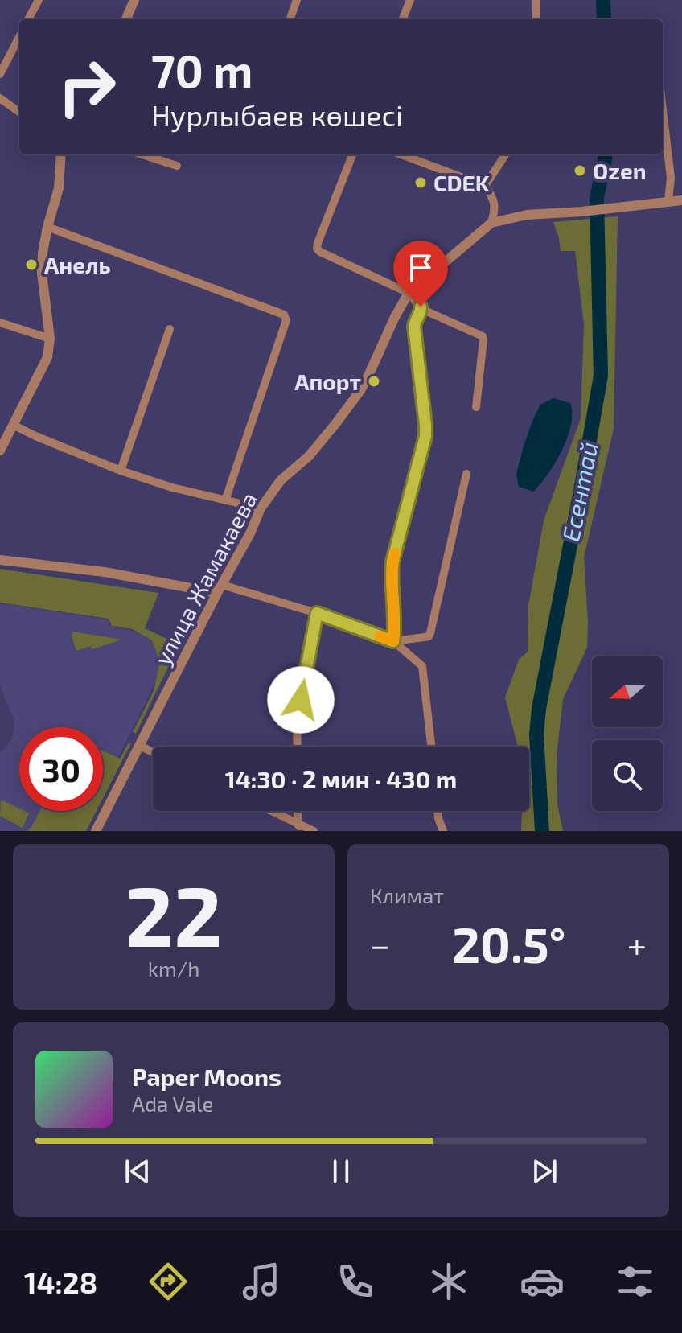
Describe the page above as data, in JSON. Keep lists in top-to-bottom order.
{
  "streets": {
    "street": ["улица Жамакаева"]
  },
  "water": ["Есентай"],
  "places": [
    "Ozen",
    "CDEK",
    "Анель",
    "Апорт"
  ],
  "north": "left",
  "page": {
    "turn": ["70 m", "Нурлыбаев көшесі"],
    "limit": "30",
    "trip": "14:30 · 2 мин · 430 m",
    "tile": [
      ["22", "km/h"],
      "Климат"
    ],
    "heat": ["−", "20.5°", "+"],
    "song": ["Paper Moons", "Ada Vale"],
    "tabs": "14:28"
  }
}
